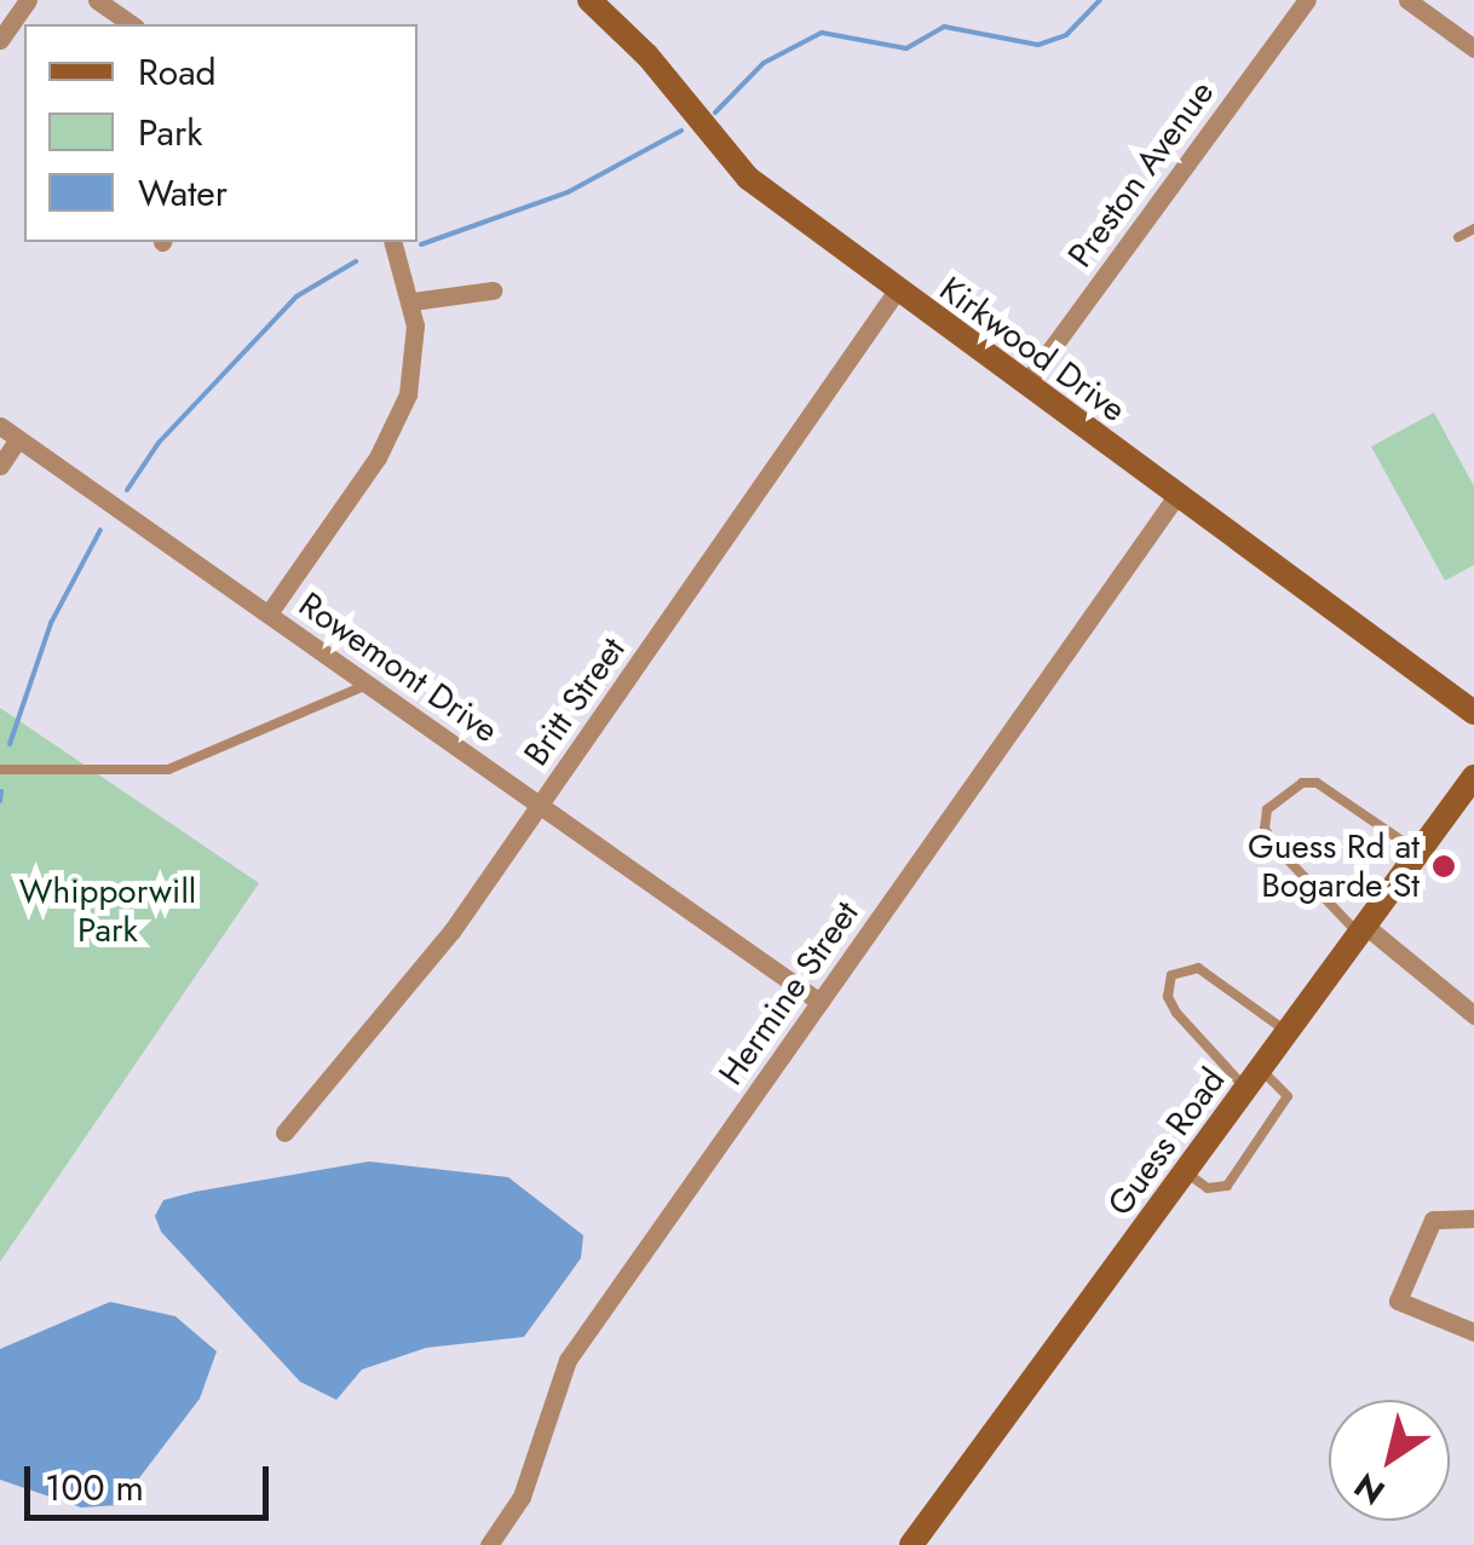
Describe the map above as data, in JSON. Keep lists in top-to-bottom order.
{
  "streets": {
    "street": [
      "Preston Avenue",
      "Kirkwood Drive",
      "Rowemont Drive",
      "Britt Street",
      "Hermine Street",
      "Guess Road"
    ]
  },
  "crossings": [
    ["Preston Avenue", "Kirkwood Drive"],
    ["Kirkwood Drive", "Britt Street"],
    ["Kirkwood Drive", "Hermine Street"],
    ["Rowemont Drive", "Britt Street"],
    ["Rowemont Drive", "Hermine Street"]
  ],
  "parks": ["Whipporwill Park"],
  "places": ["Guess Rd at Bogarde St"],
  "legend": ["Road", "Park", "Water"],
  "scale_bar": "100 m",
  "north": "bottom left"
}
